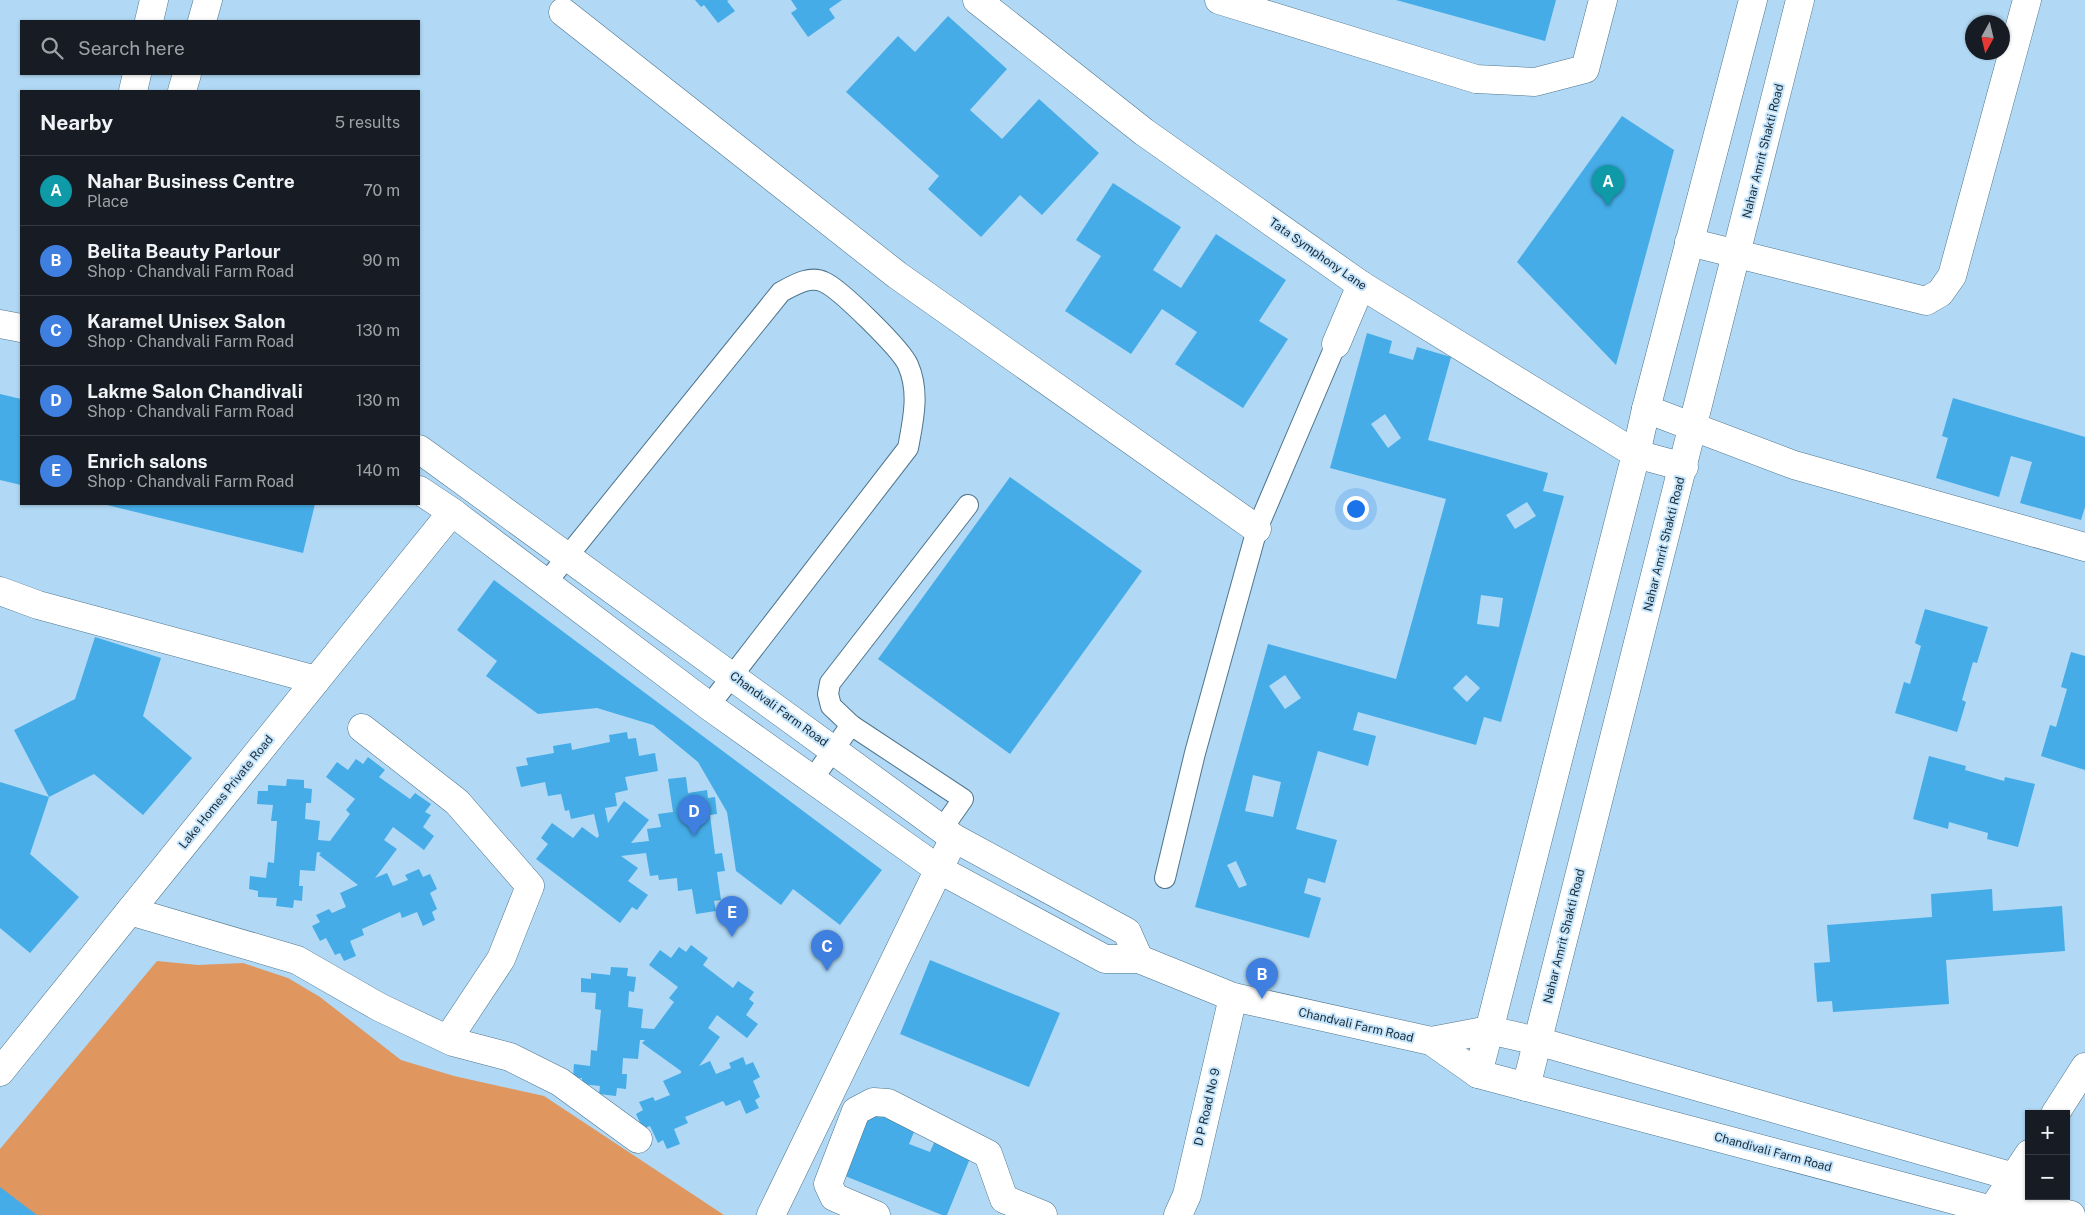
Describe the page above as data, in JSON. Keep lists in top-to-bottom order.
{
  "streets": {
    "street": [
      "Nahar Amrit Shakti Road",
      "Tata Symphony Lane",
      "Chandvali Farm Road",
      "Lake Homes Private Road",
      "D P Road No 9",
      "Chandivali Farm Road"
    ]
  },
  "crossings": [
    ["Nahar Amrit Shakti Road", "Tata Symphony Lane"],
    ["Nahar Amrit Shakti Road", "Chandivali Farm Road"],
    ["Chandvali Farm Road", "Lake Homes Private Road"],
    ["Chandvali Farm Road", "D P Road No 9"],
    ["Chandvali Farm Road", "Chandivali Farm Road"]
  ],
  "north": "bottom",
  "page": {
    "search": "Search here",
    "heading": ["Nearby", "5 results"],
    "list": [
      {
        "mark": "A",
        "name": "Nahar Business Centre",
        "note": "Place",
        "value": "70 m"
      },
      {
        "mark": "B",
        "name": "Belita Beauty Parlour",
        "note": "Shop · Chandvali Farm Road",
        "value": "90 m"
      },
      {
        "mark": "C",
        "name": "Karamel Unisex Salon",
        "note": "Shop · Chandvali Farm Road",
        "value": "130 m"
      },
      {
        "mark": "D",
        "name": "Lakme Salon Chandivali",
        "note": "Shop · Chandvali Farm Road",
        "value": "130 m"
      },
      {
        "mark": "E",
        "name": "Enrich salons",
        "note": "Shop · Chandvali Farm Road",
        "value": "140 m"
      }
    ],
    "pins": [
      "A",
      "D",
      "E",
      "C",
      "B"
    ],
    "map_buttons": ["+", "−"]
  }
}
